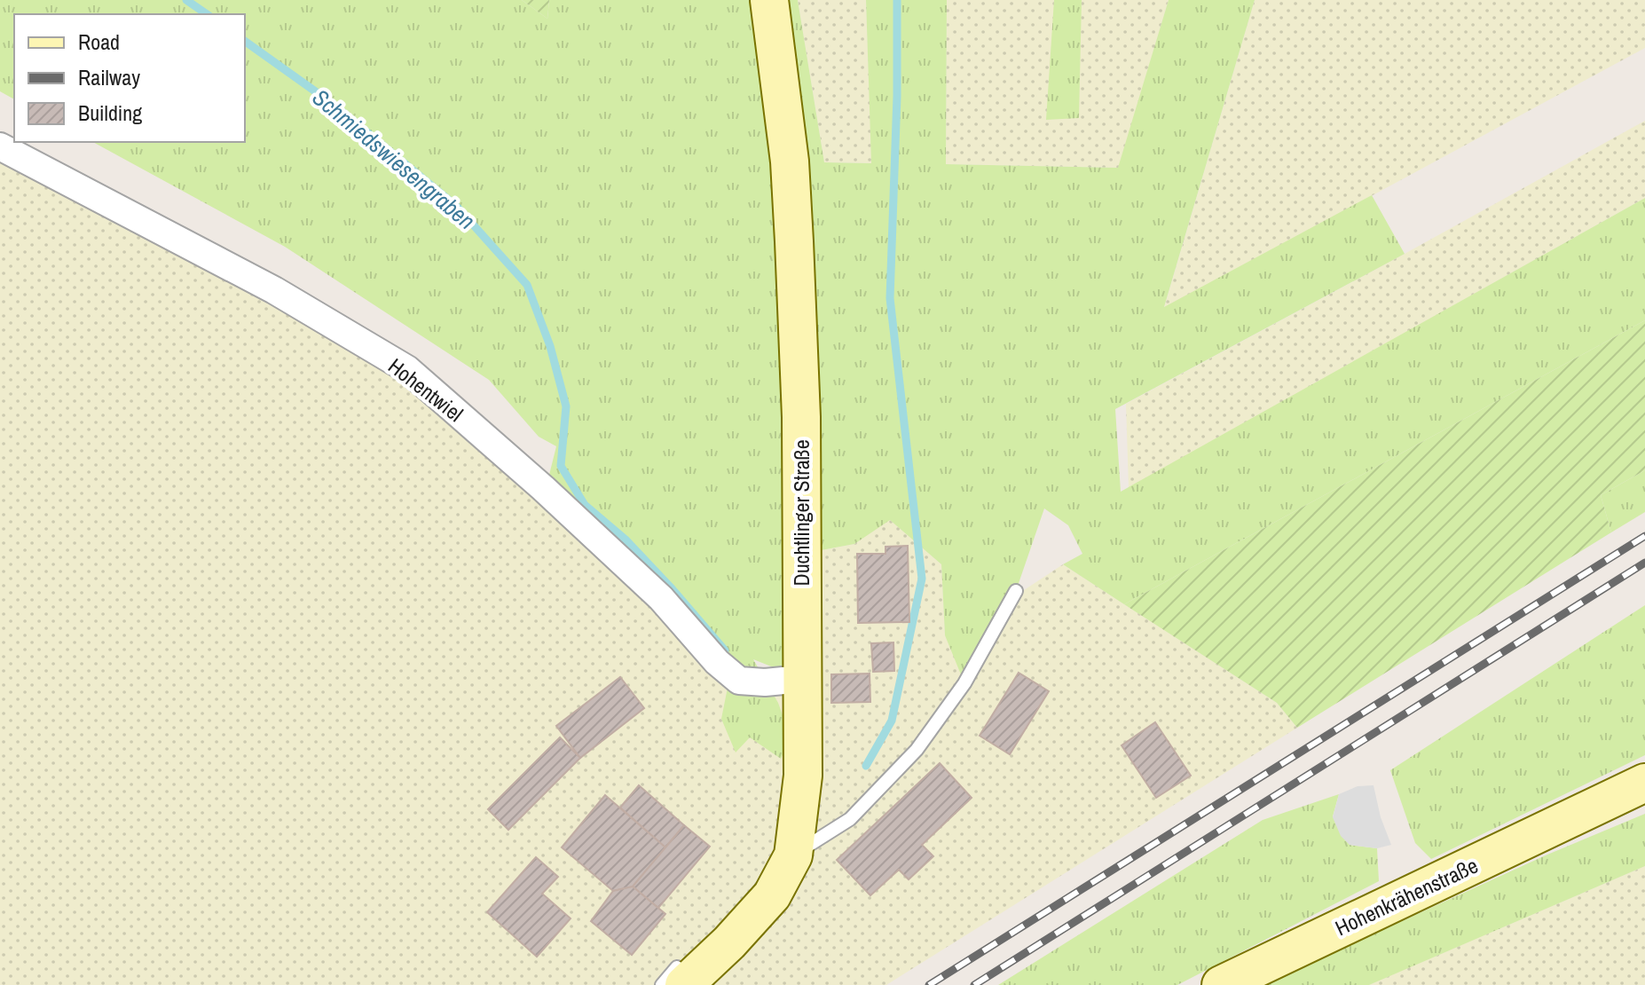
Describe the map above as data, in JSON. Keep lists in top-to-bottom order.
{
  "streets": {
    "street": ["Hohentwiel", "Duchtlinger Straße", "Hohenkrähenstraße"]
  },
  "crossings": [
    ["Hohentwiel", "Duchtlinger Straße"]
  ],
  "water": ["Schmiedswiesengraben"],
  "legend": ["Road", "Railway", "Building"]
}
